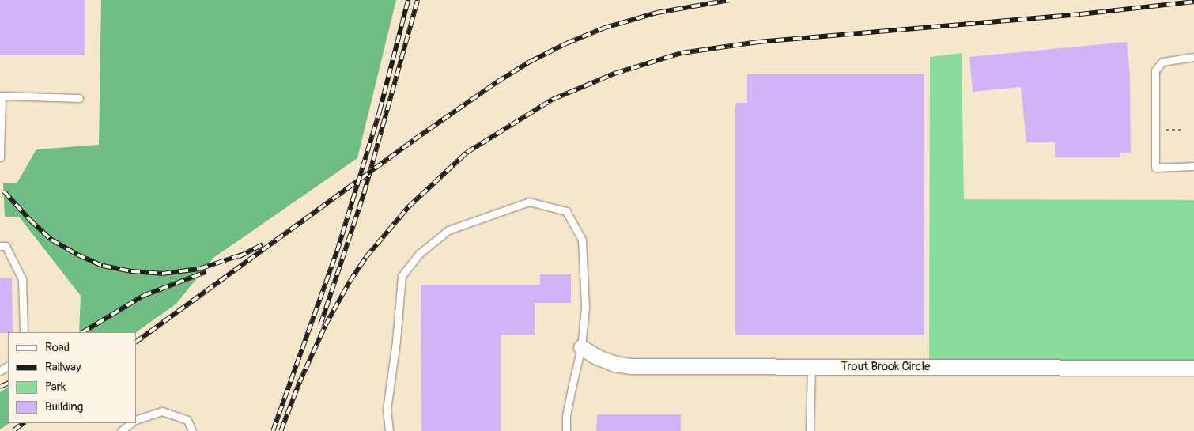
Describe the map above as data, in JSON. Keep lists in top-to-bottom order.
{
  "streets": {
    "street": ["Trout Brook Circle"]
  },
  "legend": [
    "Road",
    "Railway",
    "Park",
    "Building"
  ]
}
